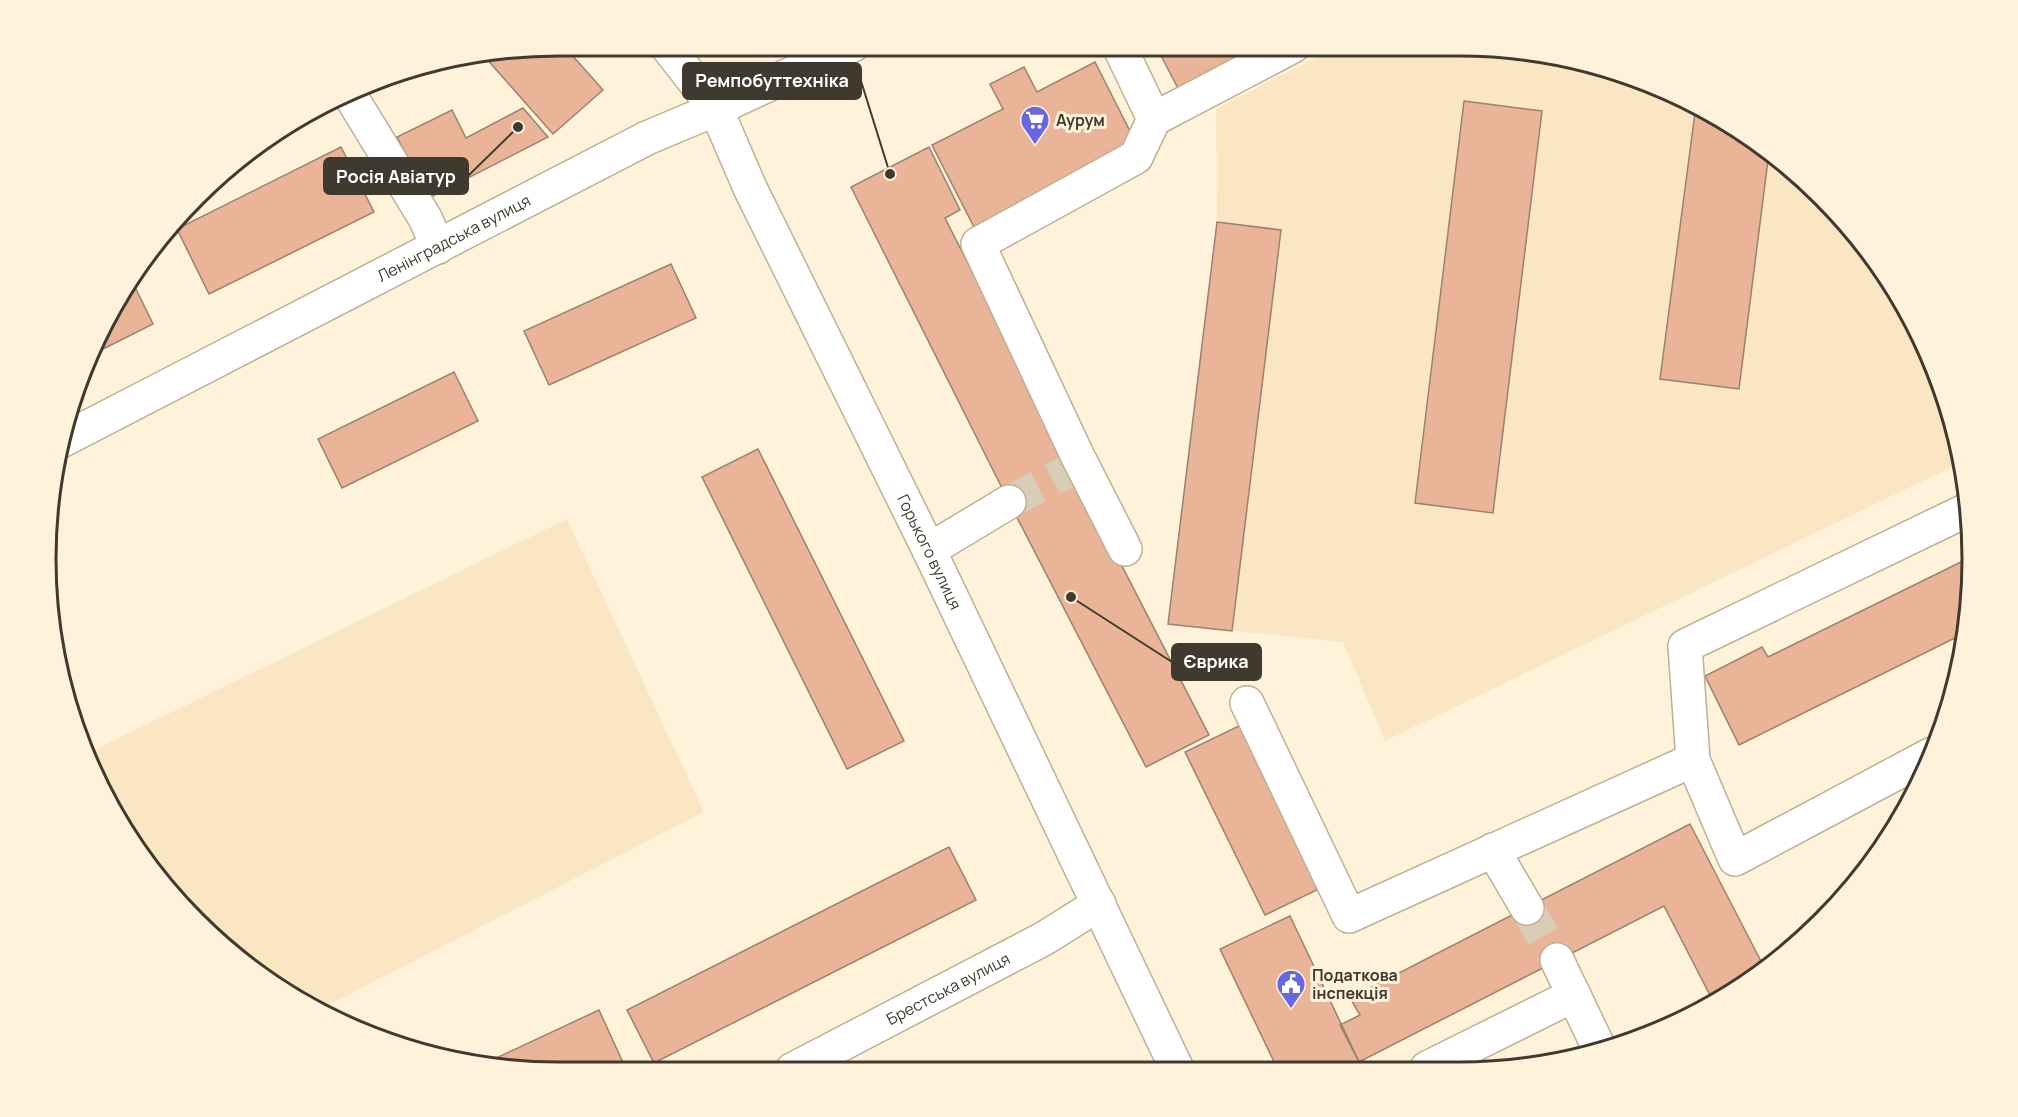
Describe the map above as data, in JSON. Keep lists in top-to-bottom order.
{
  "streets": {
    "street": ["Ленінградська вулиця", "Горького вулиця", "Брестська вулиця"]
  },
  "crossings": [
    ["Ленінградська вулиця", "Горького вулиця"],
    ["Горького вулиця", "Брестська вулиця"]
  ],
  "places": {
    "other": ["Росія Авіатур", "Ремпобуттехніка", "Єврика"],
    "supermarket": ["Аурум"],
    "public building": ["Податкова інспекція"]
  }
}
